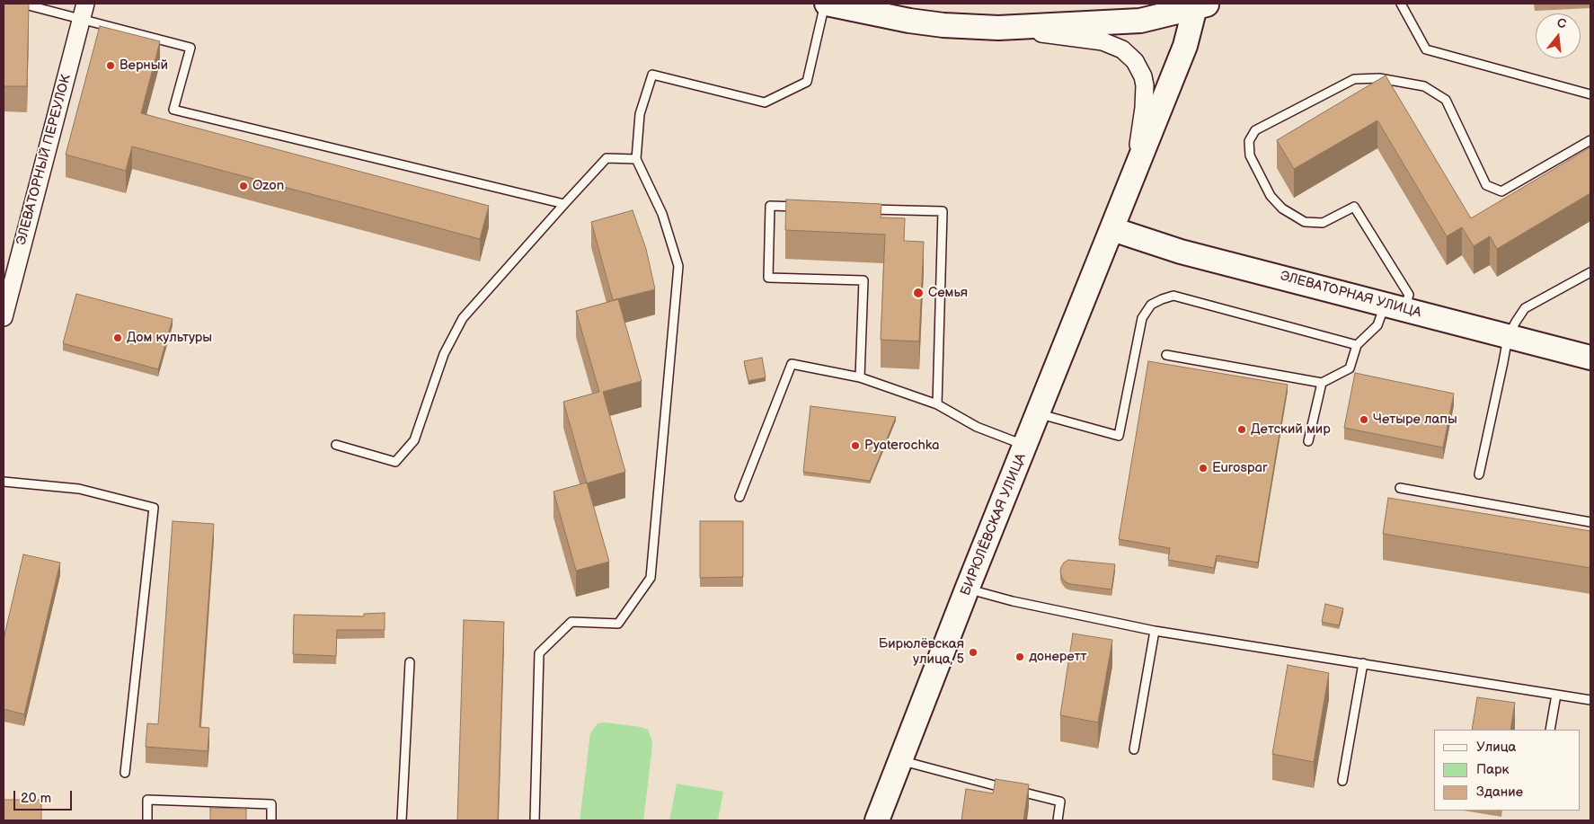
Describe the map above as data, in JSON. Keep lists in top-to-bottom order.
{
  "streets": {
    "street": ["ЭЛЕВАТОРНЫЙ ПЕРЕУЛОК", "ЭЛЕВАТОРНАЯ УЛИЦА", "БИРЮЛЁВСКАЯ УЛИЦА"]
  },
  "crossings": [
    ["ЭЛЕВАТОРНАЯ УЛИЦА", "БИРЮЛЁВСКАЯ УЛИЦА"]
  ],
  "places": [
    "Верный",
    "Ozon",
    "Семья",
    "Дом культуры",
    "Четыре лапы",
    "Детский мир",
    "Pyaterochka",
    "Eurospar",
    "Бирюлёвская улица, 5",
    "донеретт"
  ],
  "legend": ["Улица", "Парк", "Здание"],
  "scale_bar": "20 m",
  "north": "top"
}
